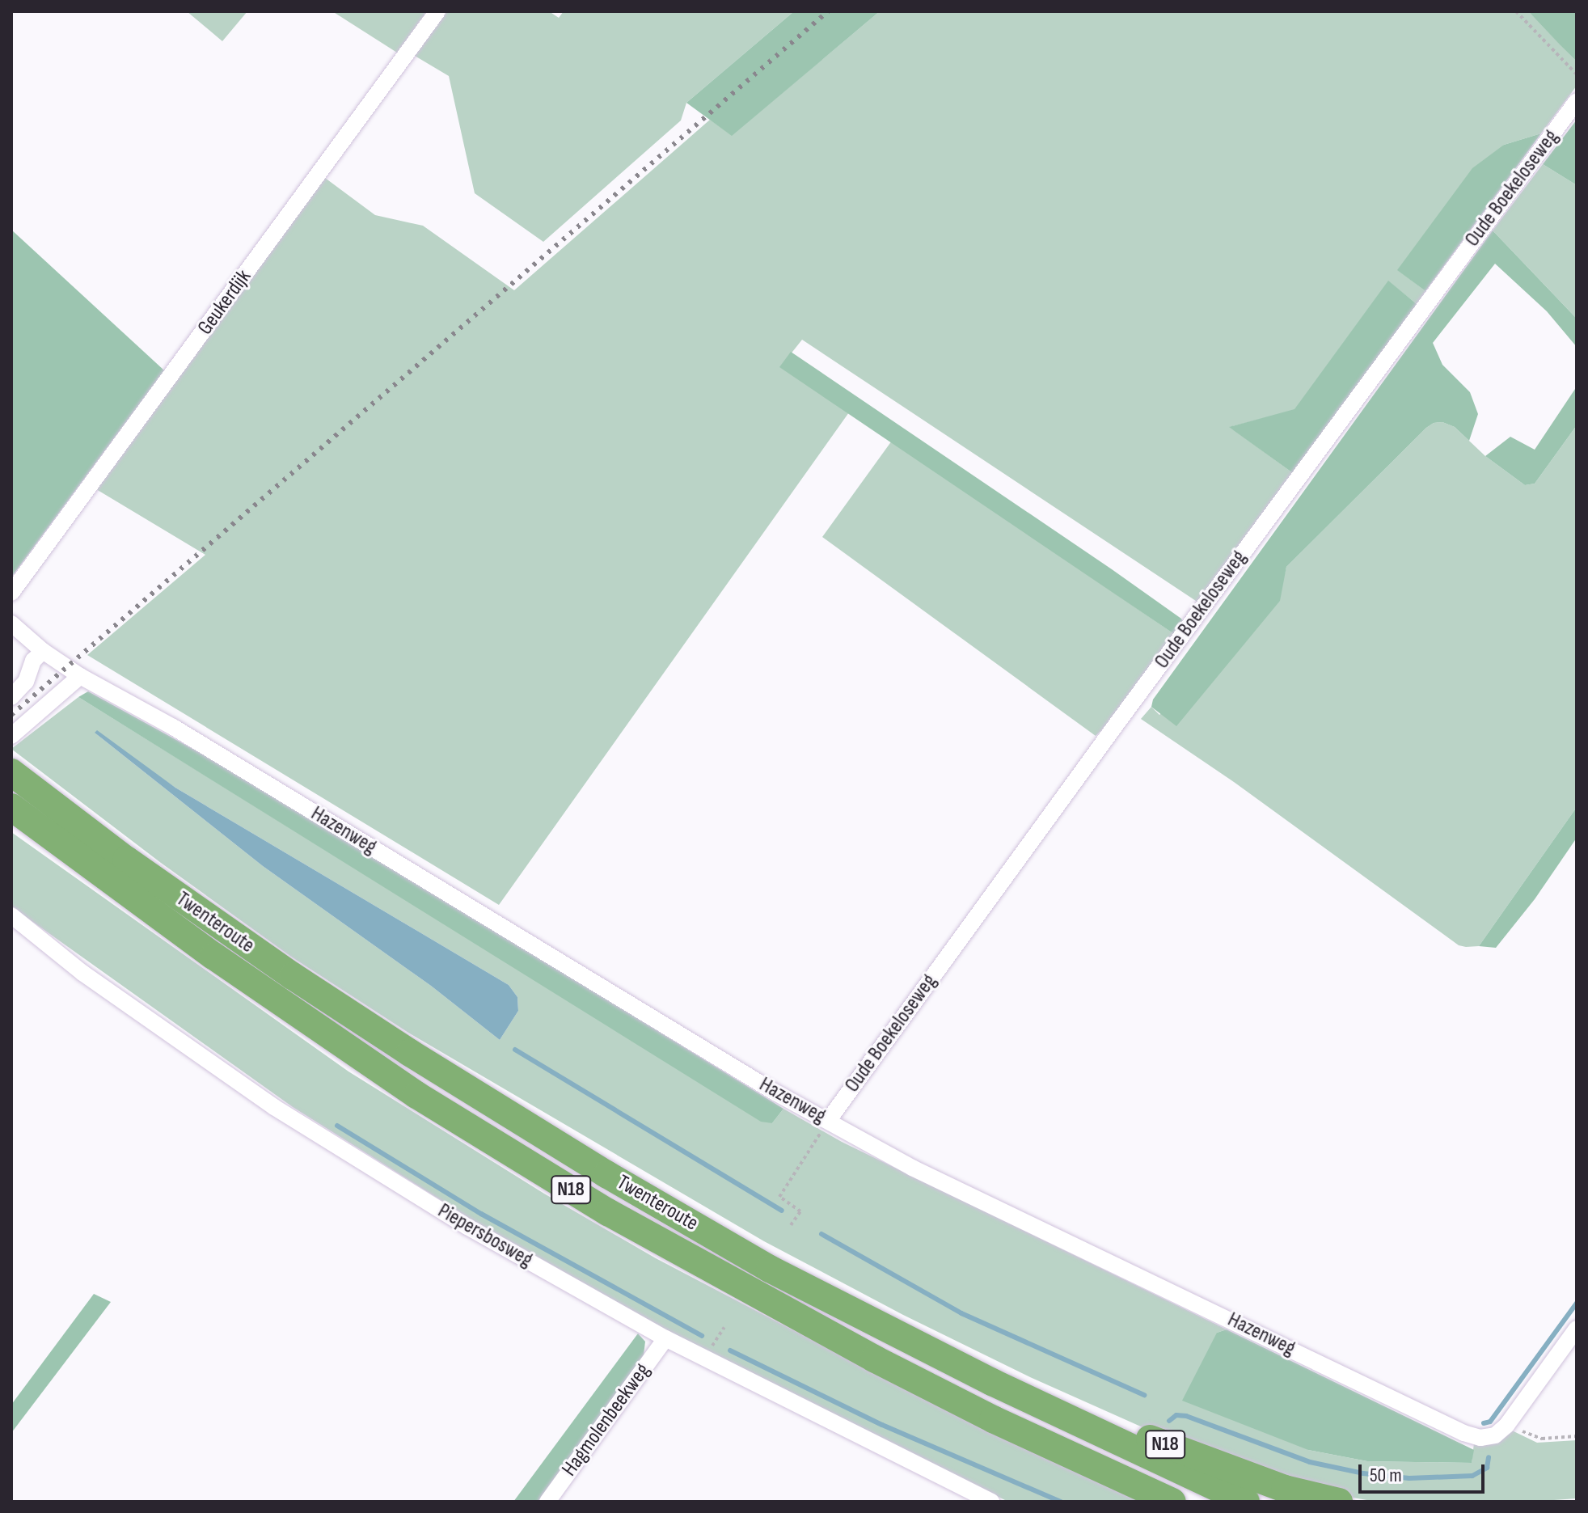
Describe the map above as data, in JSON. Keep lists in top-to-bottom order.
{
  "streets": {
    "highway": ["Twenteroute", "N18"],
    "street": [
      "Oude Boekeloseweg",
      "Geukerdijk",
      "Hazenweg",
      "Piepersbosweg",
      "Hagmolenbeekweg"
    ]
  },
  "crossings": [
    ["Oude Boekeloseweg", "Hazenweg"],
    ["Twenteroute", "N18"],
    ["Piepersbosweg", "Hagmolenbeekweg"]
  ],
  "scale_bar": "50 m"
}
